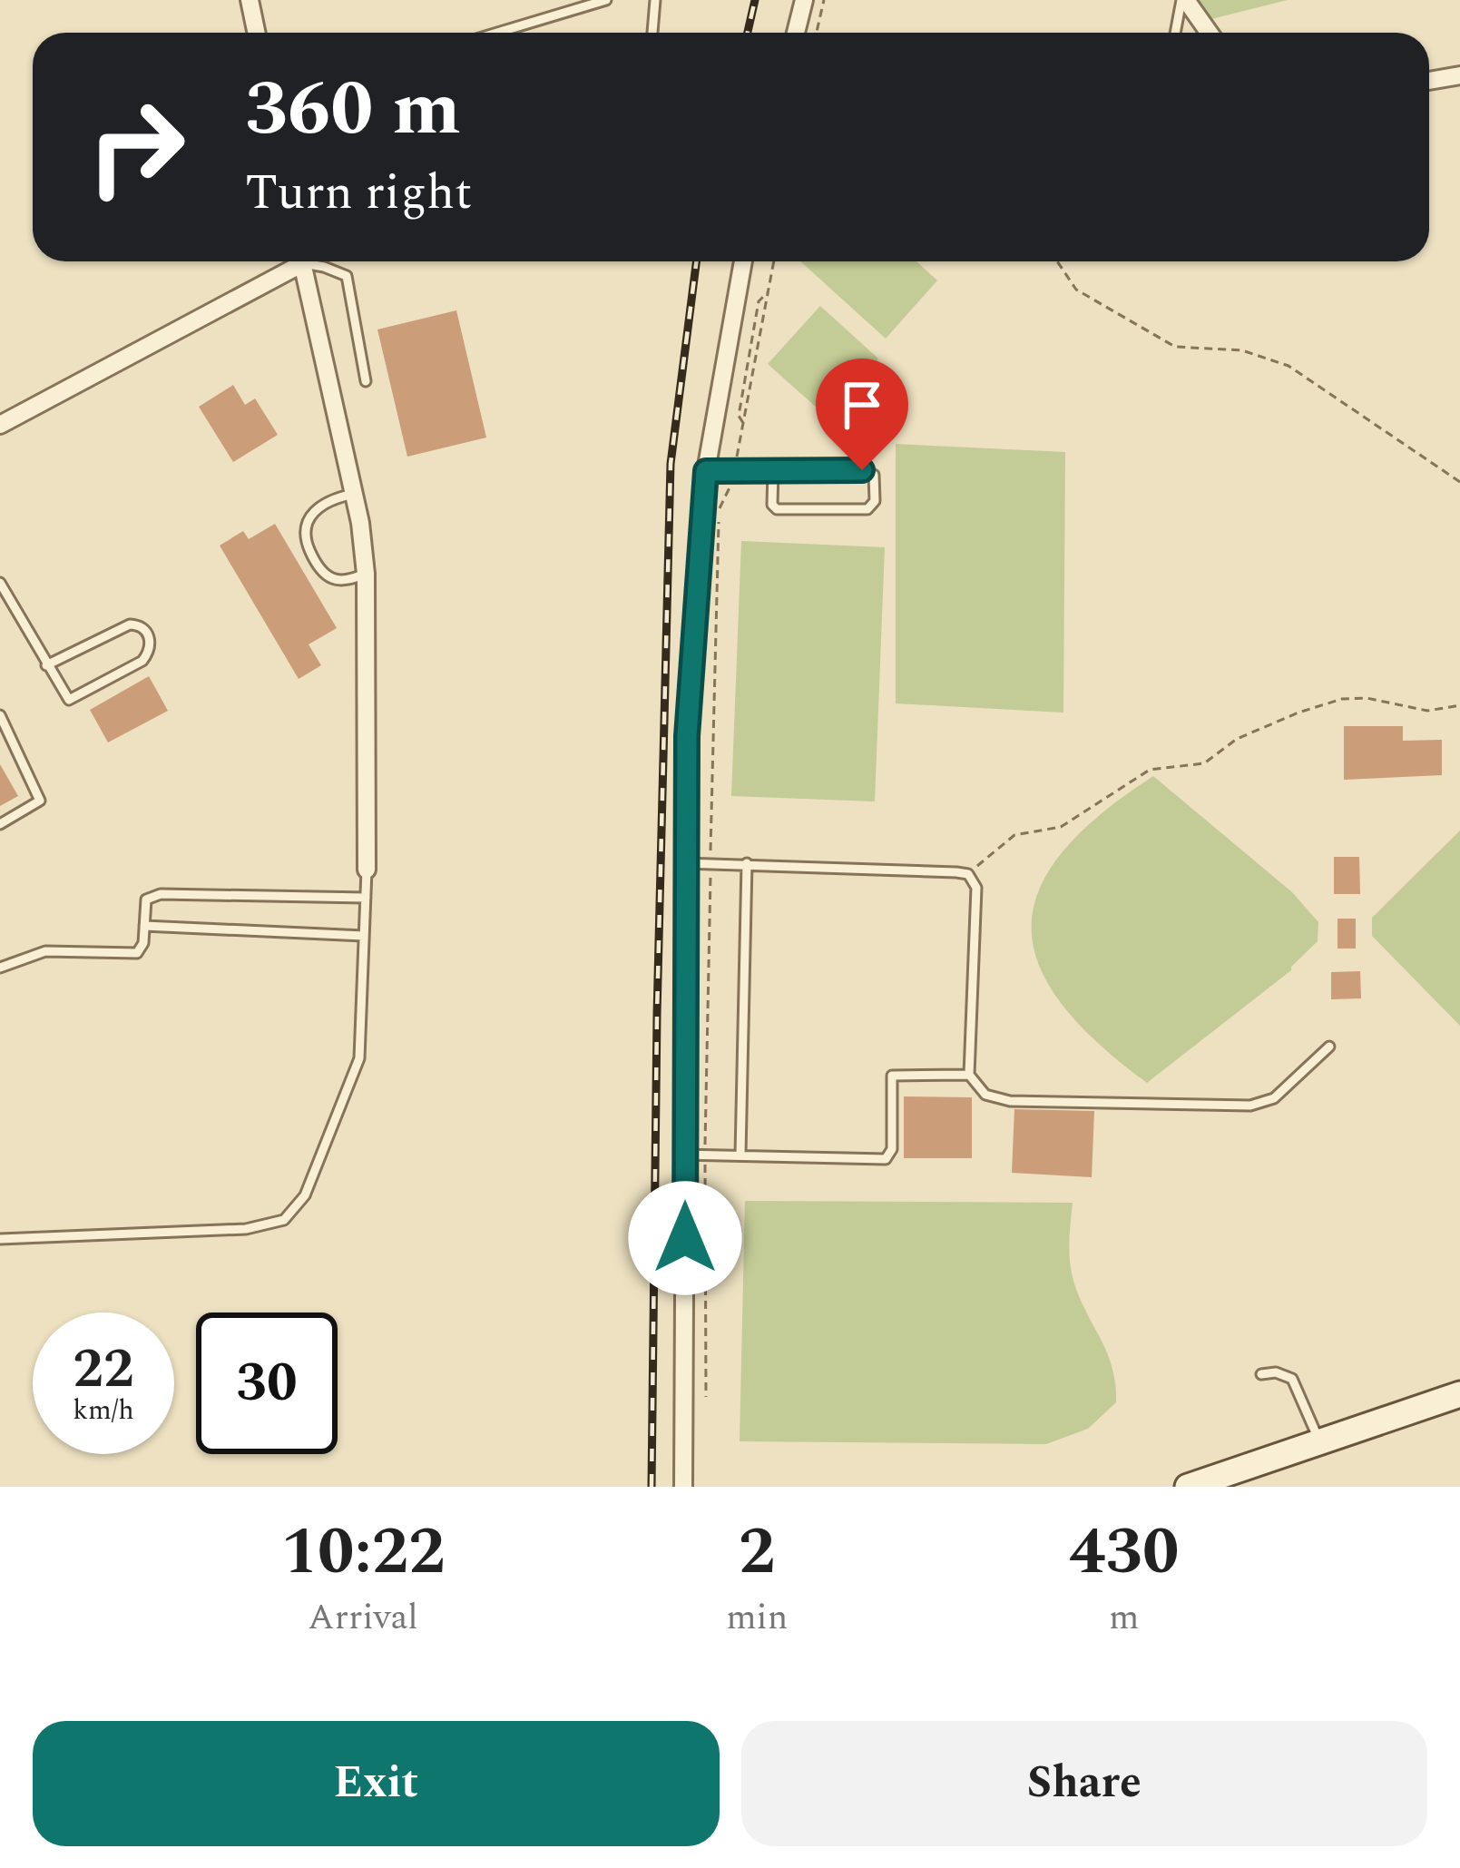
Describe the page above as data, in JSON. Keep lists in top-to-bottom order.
{
  "page": {
    "turn": ["360 m", "Turn right"],
    "speed": "22 km/h",
    "limit": "30",
    "eta": [
      "10:22",
      "Arrival",
      "2",
      "min",
      "430",
      "m"
    ],
    "buttons": ["Exit", "Share"]
  }
}
